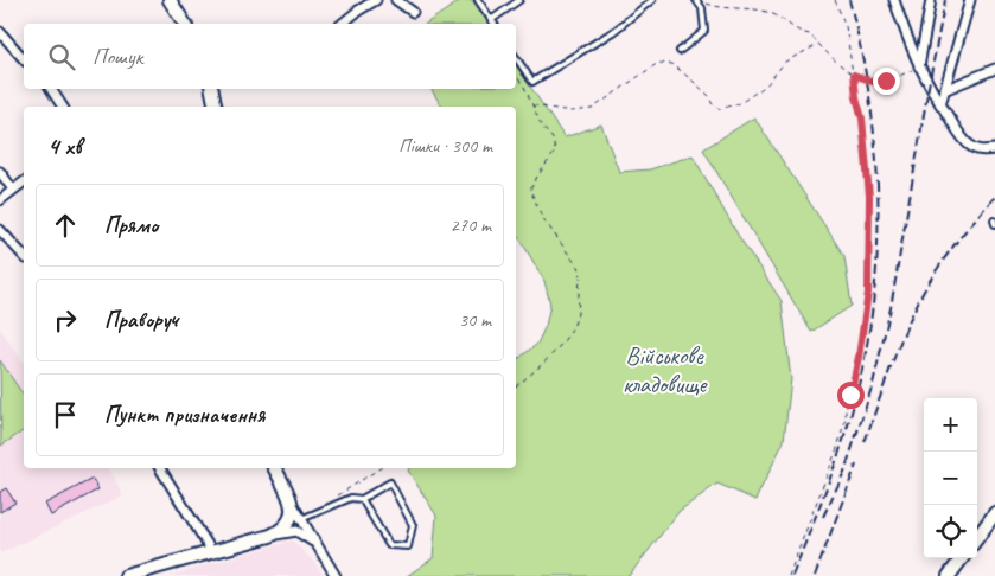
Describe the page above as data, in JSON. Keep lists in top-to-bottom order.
{
  "parks": ["Військове кладовище"],
  "page": {
    "search": "Пошук",
    "heading": ["4 хв", "Пішки · 300 m"],
    "list": [
      ["Прямо", "270 m"],
      ["Праворуч", "30 m"],
      "Пункт призначення"
    ],
    "map_buttons": ["+", "−"]
  }
}
